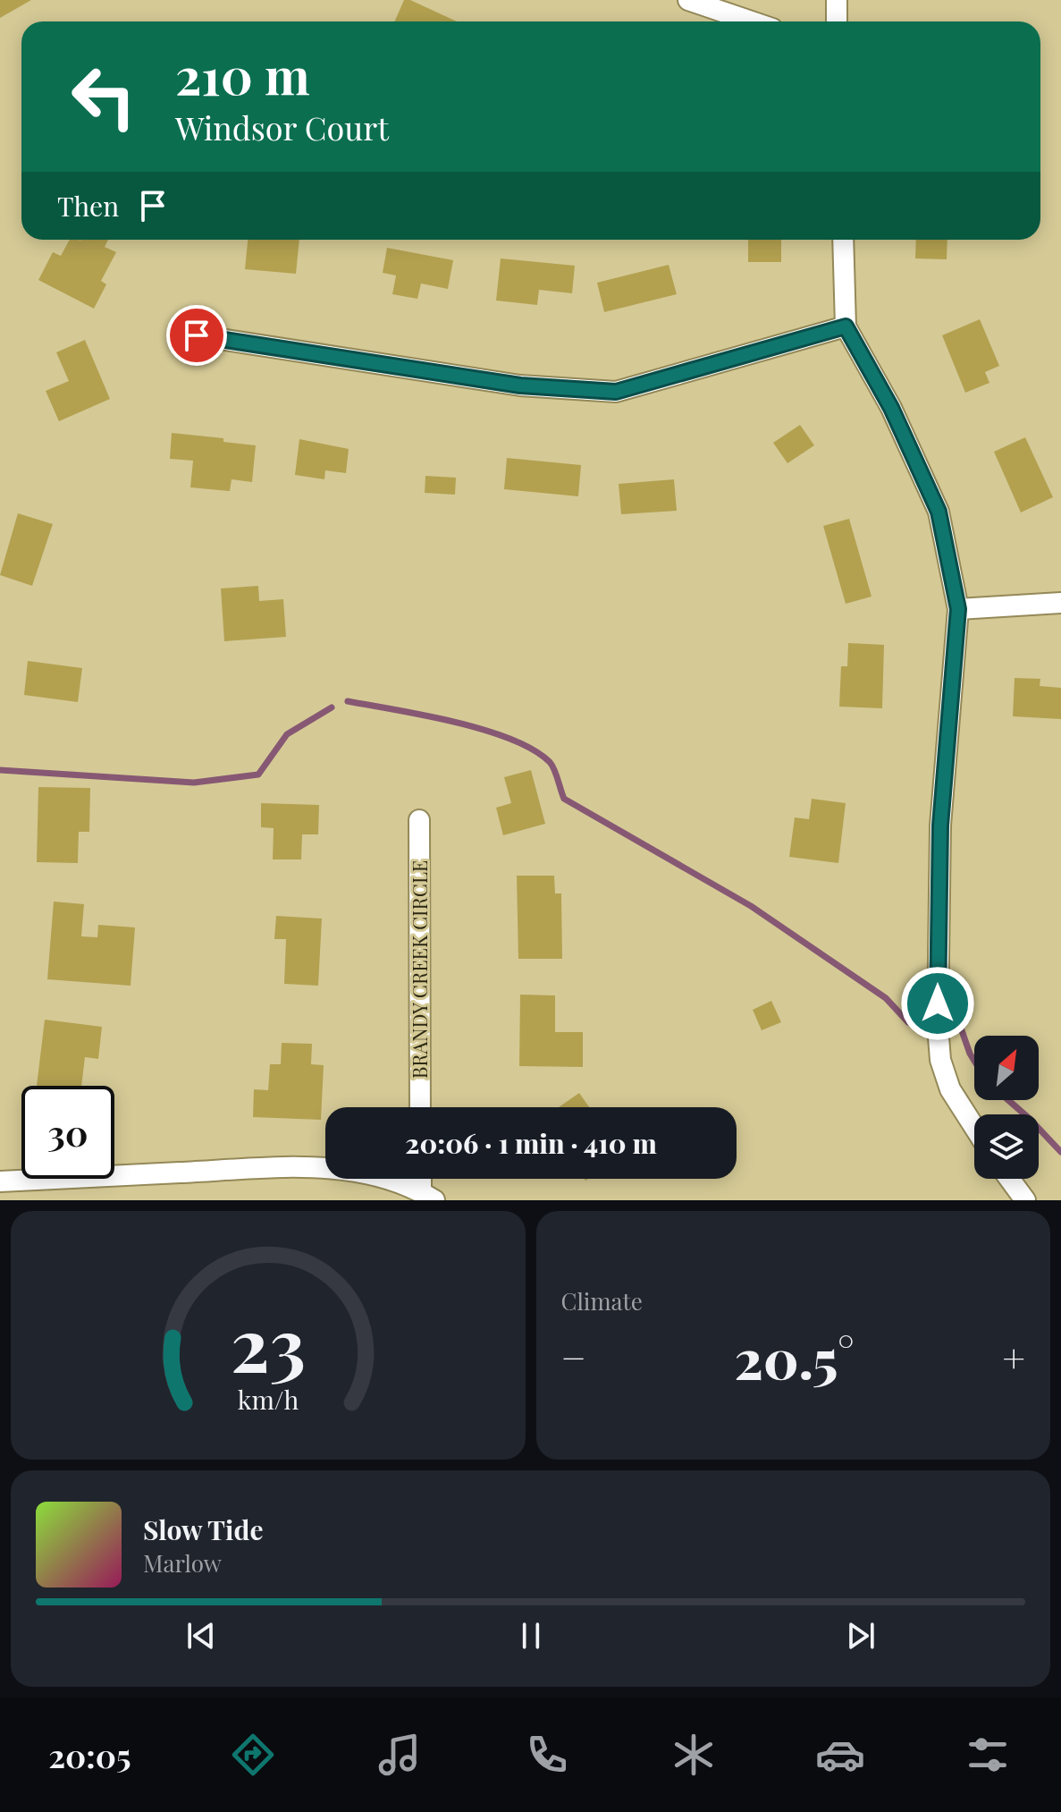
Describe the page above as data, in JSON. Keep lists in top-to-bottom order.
{
  "streets": {
    "street": ["BRANDY CREEK CIRCLE"]
  },
  "north": "top right",
  "page": {
    "turn": ["210 m", "Windsor Court"],
    "then": "Then",
    "limit": "30",
    "trip": "20:06 · 1 min · 410 m",
    "tile": "Climate",
    "heat": ["−", "20.5°", "+"],
    "song": ["Slow Tide", "Marlow"],
    "tabs": "20:05",
    "gauge": ["23", "km/h"]
  }
}
